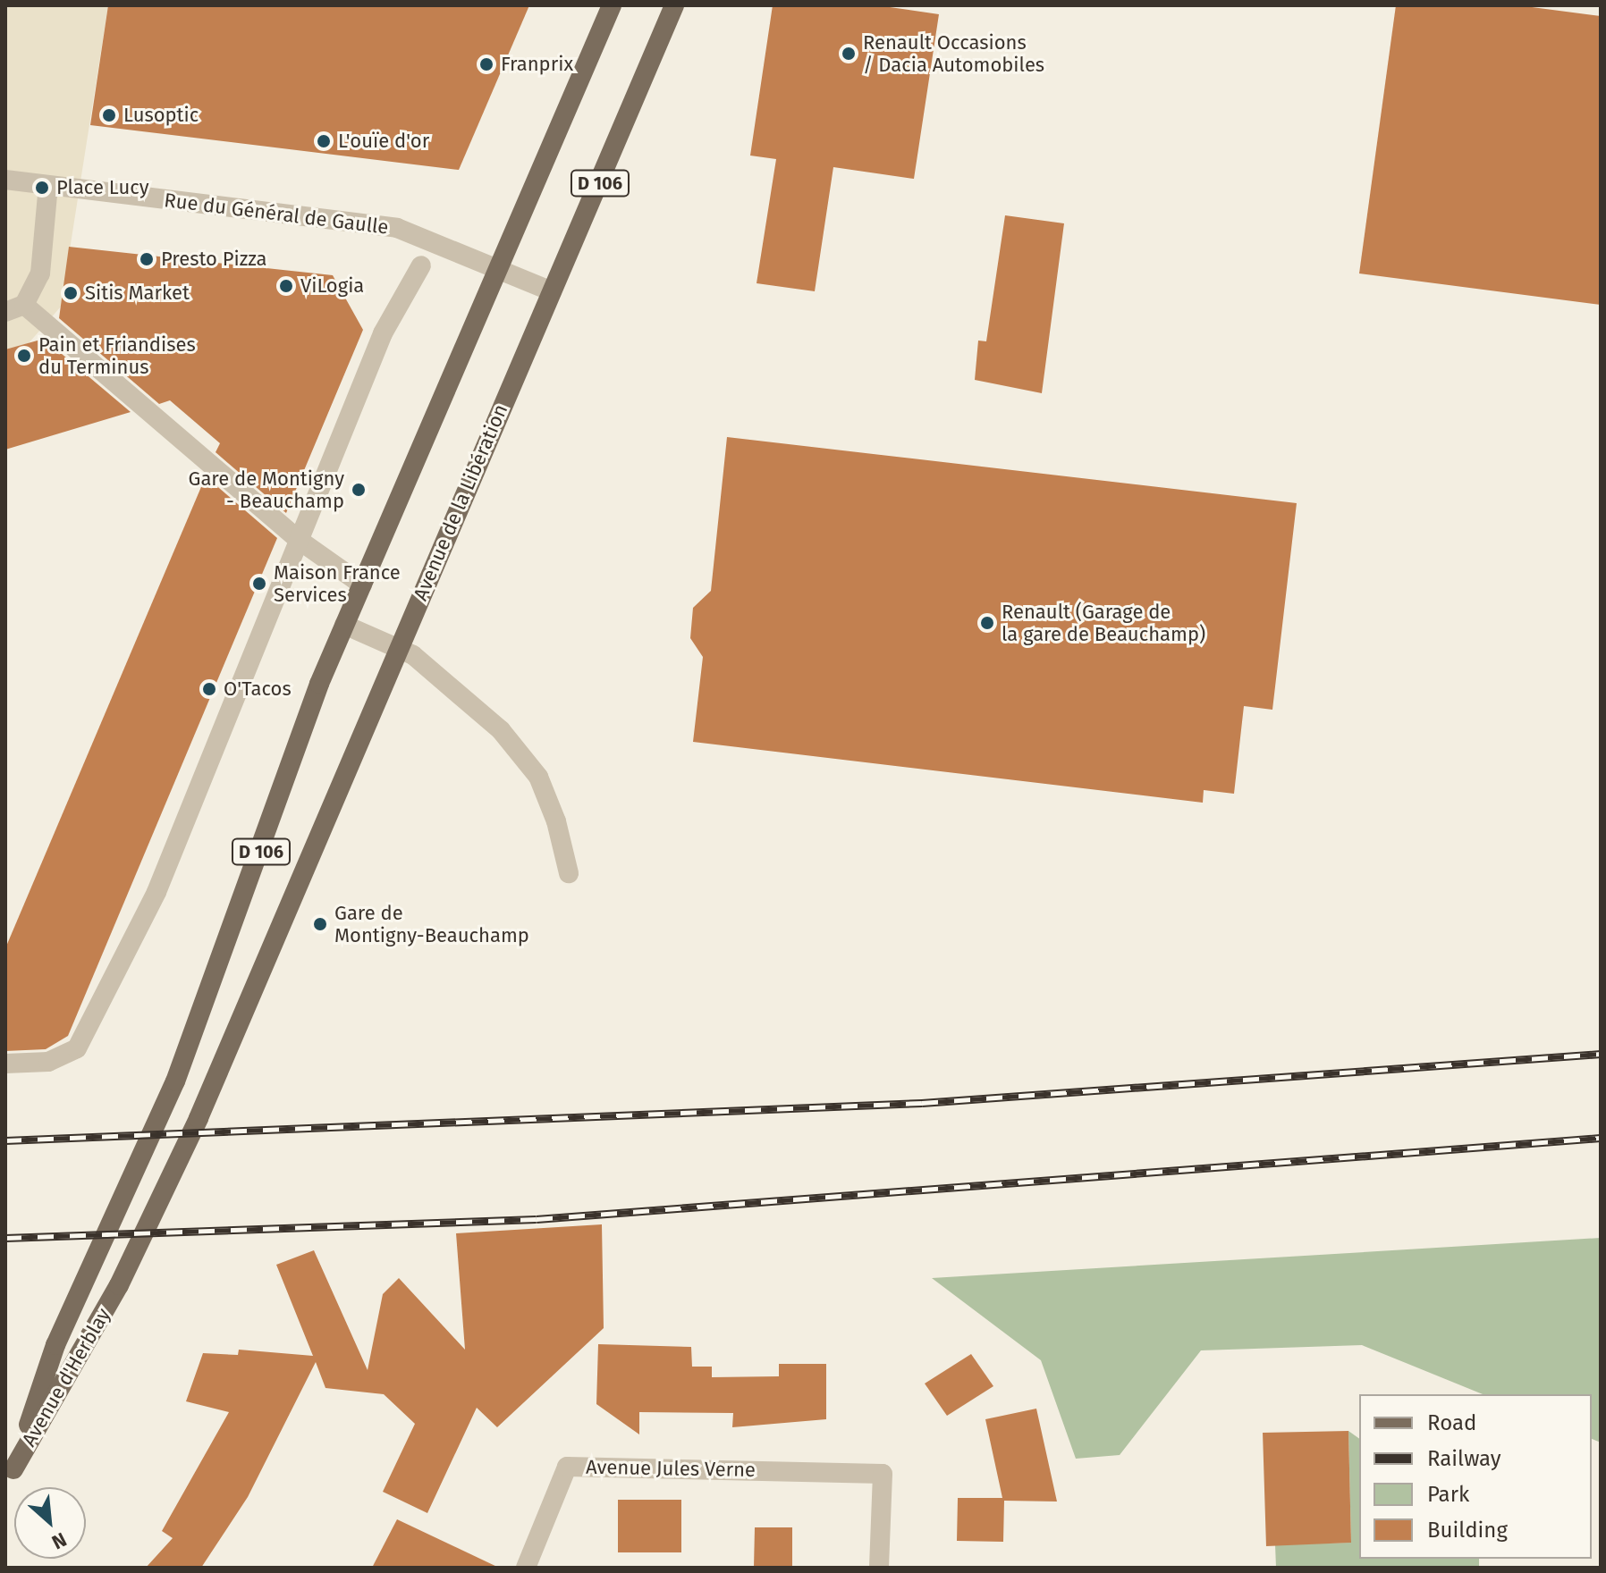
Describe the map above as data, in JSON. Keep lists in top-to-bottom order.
{
  "streets": {
    "main road": ["D 106", "Avenue de la Libération", "Avenue d'Herblay"],
    "street": ["Rue du Général de Gaulle", "Avenue Jules Verne"]
  },
  "crossings": [
    ["D 106", "Rue du Général de Gaulle"],
    ["D 106", "Avenue d'Herblay"],
    ["Rue du Général de Gaulle", "Avenue de la Libération"],
    ["Avenue de la Libération", "Avenue d'Herblay"]
  ],
  "places": [
    "Renault Occasions / Dacia Automobiles",
    "Franprix",
    "Lusoptic",
    "L'ouïe d'or",
    "Place Lucy",
    "Presto Pizza",
    "ViLogia",
    "Sitis Market",
    "Pain et Friandises du Terminus",
    "Gare de Montigny - Beauchamp",
    "Maison France Services",
    "Renault (Garage de la gare de Beauchamp)",
    "O'Tacos",
    "Gare de Montigny-Beauchamp"
  ],
  "legend": [
    "Road",
    "Railway",
    "Park",
    "Building"
  ],
  "north": "bottom right"
}
